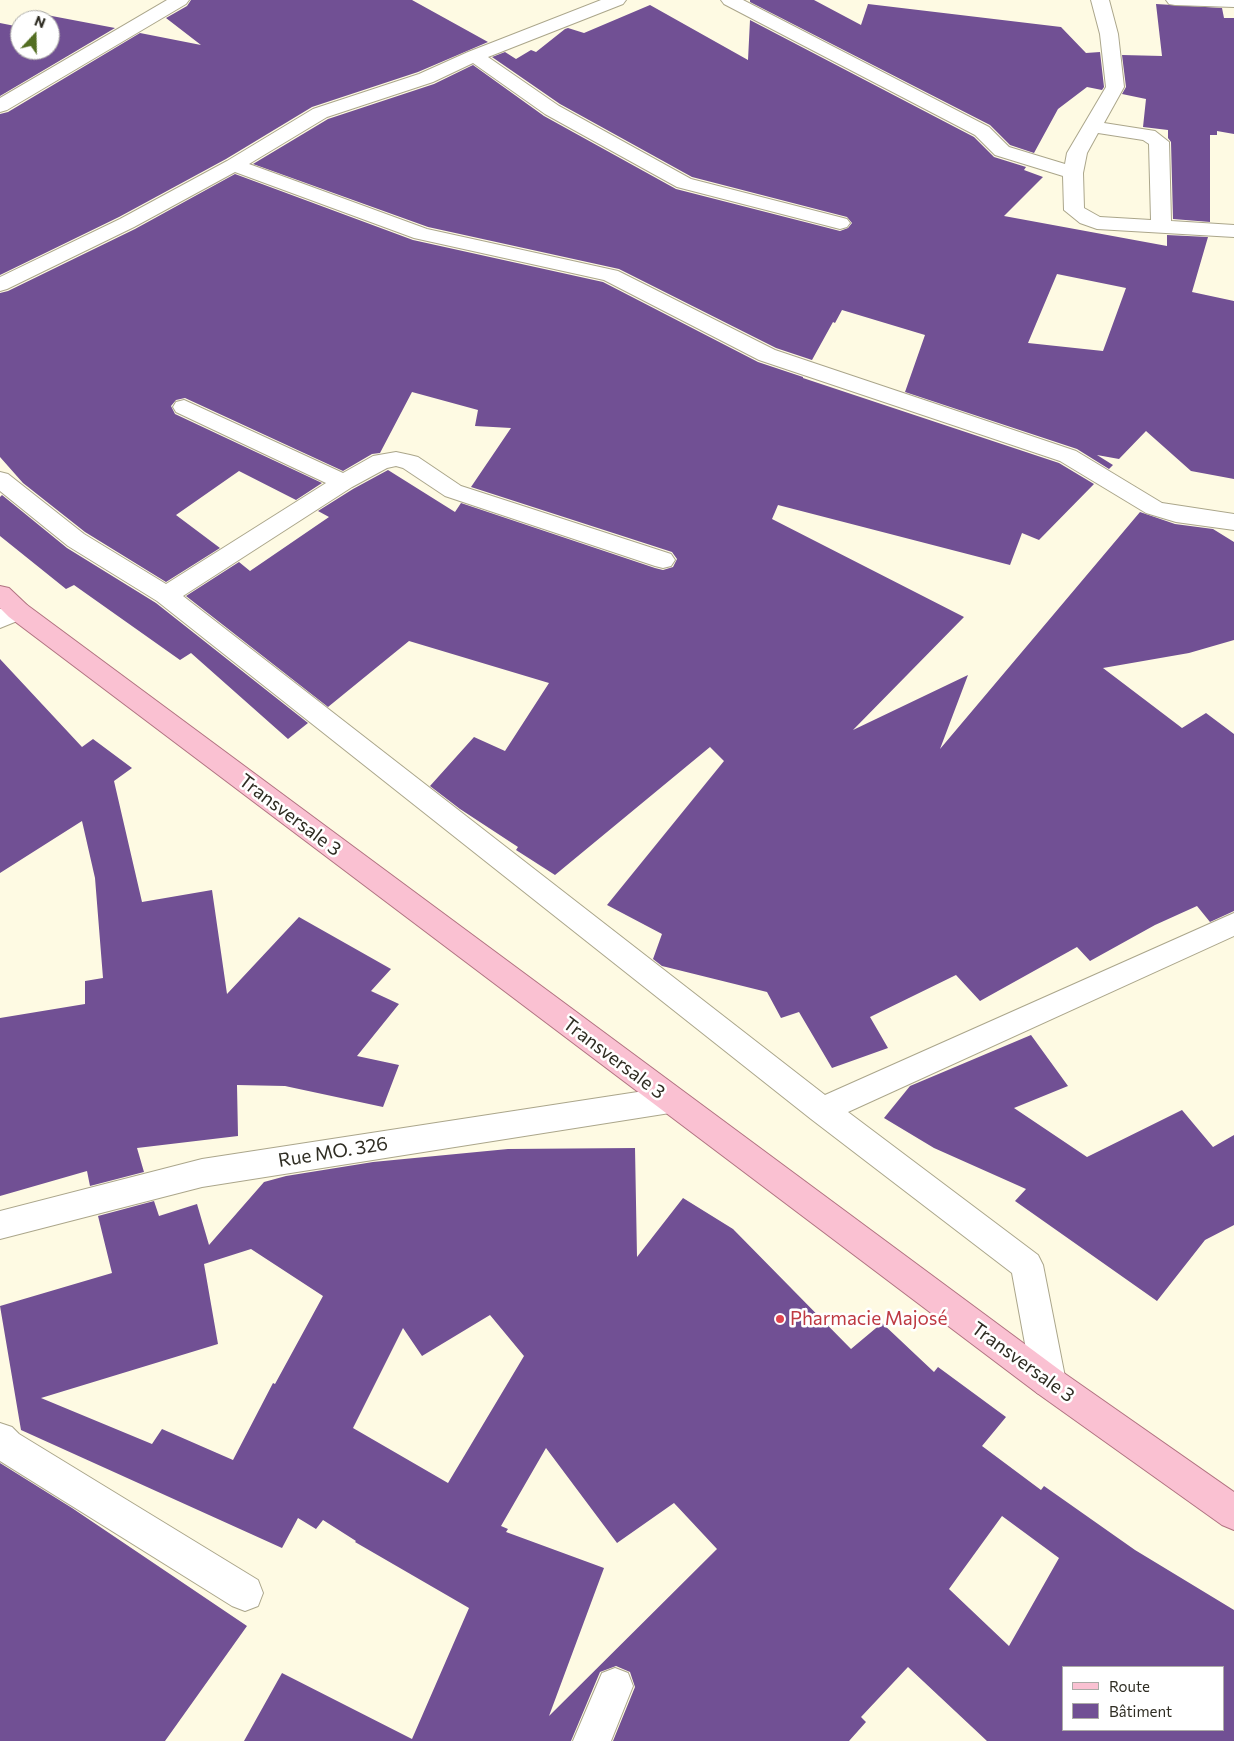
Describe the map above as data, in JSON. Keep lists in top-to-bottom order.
{
  "streets": {
    "main road": ["Transversale 3"],
    "street": ["Rue MO. 326"]
  },
  "crossings": [
    ["Transversale 3", "Rue MO. 326"]
  ],
  "places": ["Pharmacie Majosé"],
  "legend": ["Route", "Bâtiment"],
  "north": "top"
}
